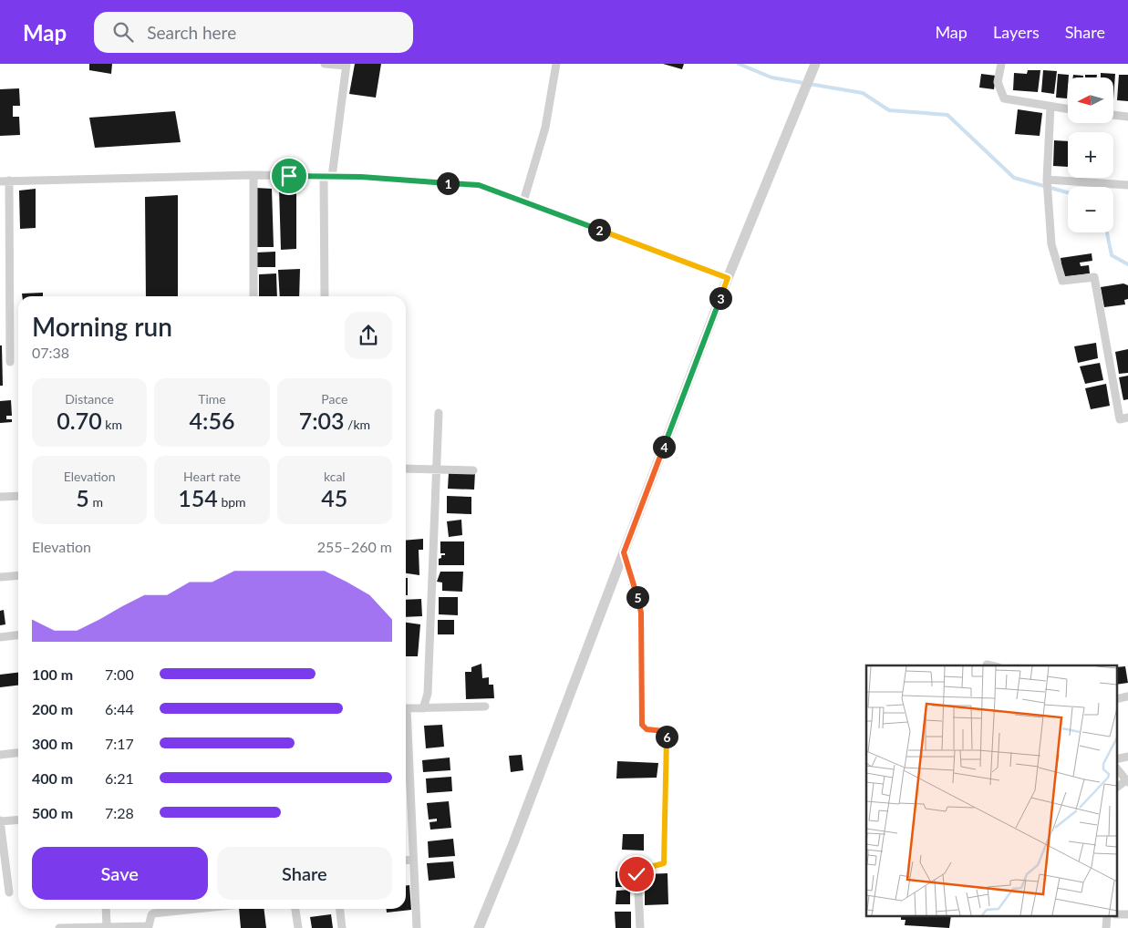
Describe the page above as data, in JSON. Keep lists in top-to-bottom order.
{
  "north": "left",
  "page": {
    "header": "Map",
    "search": "Search here",
    "nav": ["Map", "Layers", "Share"],
    "map_buttons": ["+", "−"],
    "pins": [
      "1",
      "2",
      "3",
      "4",
      "5",
      "6"
    ],
    "heading": ["Morning run", "07:38"],
    "stats": [
      ["Distance", "0.70 km"],
      ["Time", "4:56"],
      ["Pace", "7:03 /km"],
      ["Elevation", "5 m"],
      ["Heart rate", "154 bpm"],
      ["kcal", "45"]
    ],
    "chart": ["Elevation", "255–260 m"],
    "list": [
      {
        "name": "100 m",
        "note": "7:00"
      },
      {
        "name": "200 m",
        "note": "6:44"
      },
      {
        "name": "300 m",
        "note": "7:17"
      },
      {
        "name": "400 m",
        "note": "6:21"
      },
      {
        "name": "500 m",
        "note": "7:28"
      }
    ],
    "buttons": ["Save", "Share"]
  }
}
